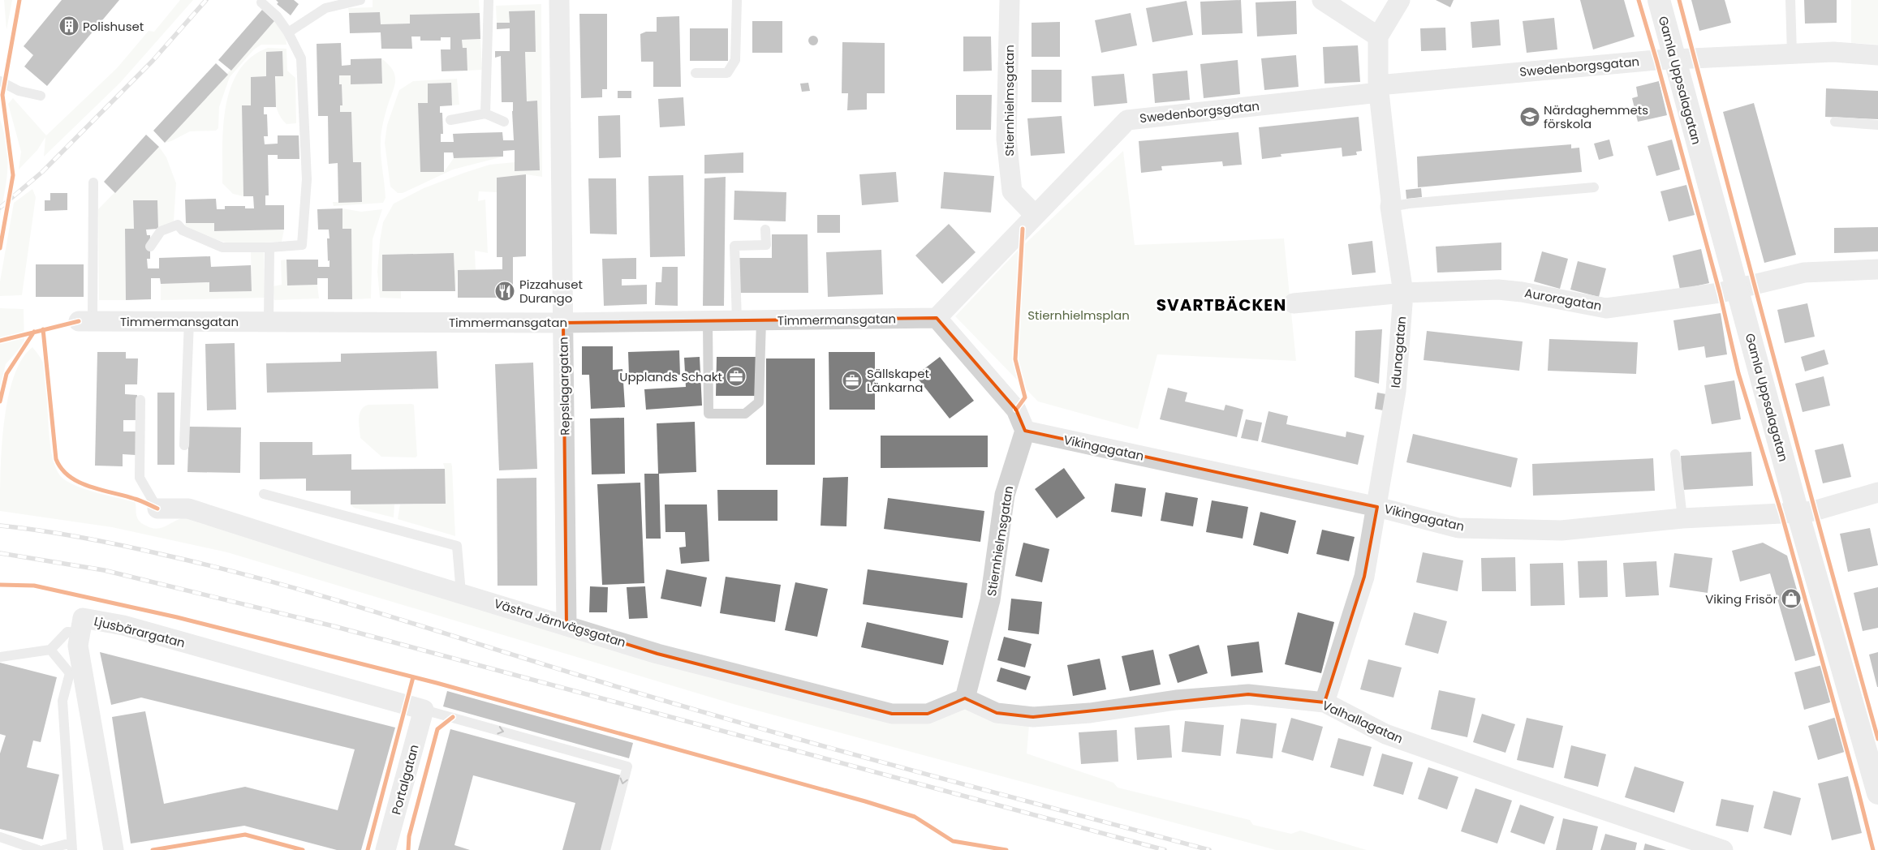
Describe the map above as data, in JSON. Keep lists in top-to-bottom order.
{
  "streets": {
    "street": [
      "Swedenborgsgatan",
      "Gamla Uppsalagatan",
      "Stiernhielmsgatan",
      "Auroragatan",
      "Timmermansgatan",
      "Idunagatan",
      "Repslagargatan",
      "Vikingagatan",
      "Västra Järnvägsgatan",
      "Ljusbärargatan",
      "Valhallagatan",
      "Portalgatan"
    ]
  },
  "crossings": [
    ["Swedenborgsgatan", "Gamla Uppsalagatan"],
    ["Swedenborgsgatan", "Stiernhielmsgatan"],
    ["Swedenborgsgatan", "Idunagatan"],
    ["Gamla Uppsalagatan", "Auroragatan"],
    ["Gamla Uppsalagatan", "Vikingagatan"],
    ["Stiernhielmsgatan", "Vikingagatan"],
    ["Stiernhielmsgatan", "Västra Järnvägsgatan"],
    ["Stiernhielmsgatan", "Valhallagatan"],
    ["Auroragatan", "Idunagatan"],
    ["Timmermansgatan", "Repslagargatan"],
    ["Idunagatan", "Vikingagatan"],
    ["Idunagatan", "Valhallagatan"],
    ["Repslagargatan", "Västra Järnvägsgatan"],
    ["Västra Järnvägsgatan", "Valhallagatan"],
    ["Ljusbärargatan", "Portalgatan"]
  ],
  "districts": ["SVARTBÄCKEN"],
  "parks": ["Stiernhielmsplan"],
  "places": {
    "building": ["Polishuset"],
    "school or university": ["Närdaghemmets förskola"],
    "restaurant": ["Pizzahuset Durango"],
    "office": ["Upplands Schakt", "Sällskapet Länkarna"],
    "shop": ["Viking Frisör"]
  }
}
